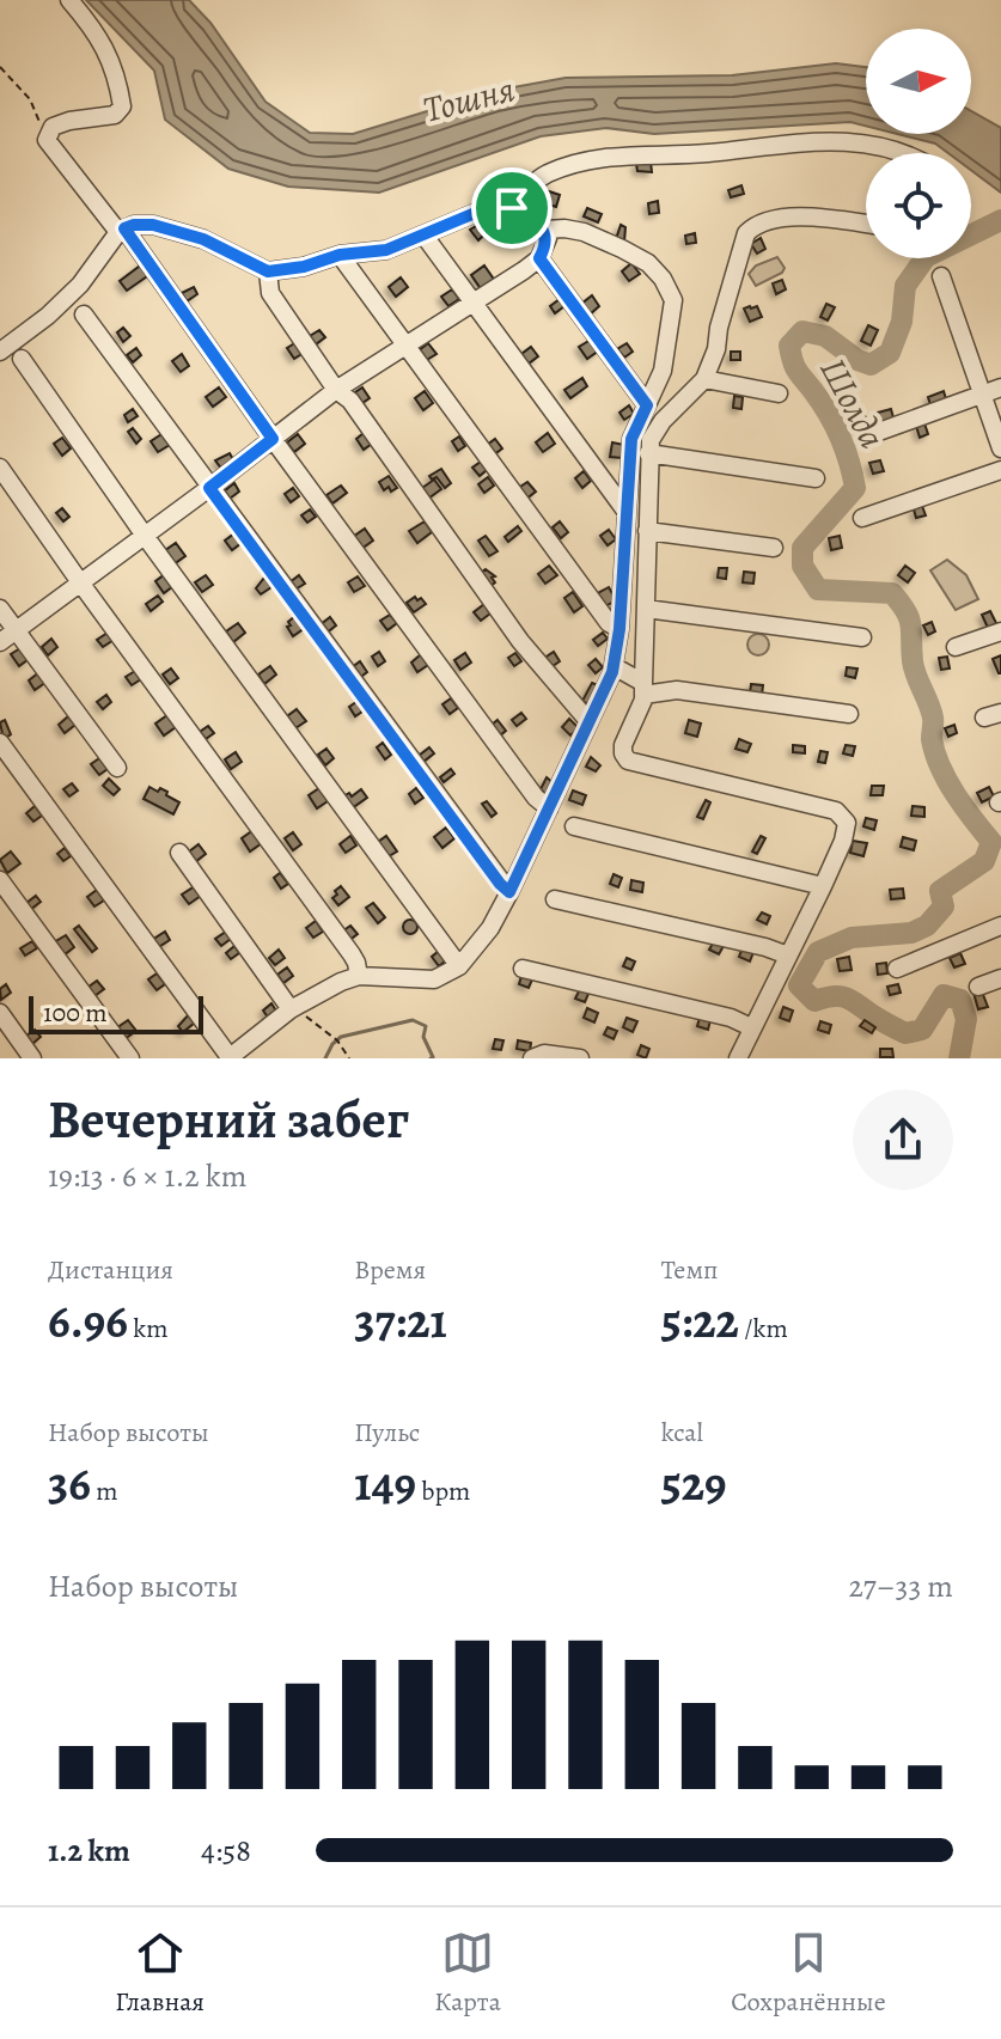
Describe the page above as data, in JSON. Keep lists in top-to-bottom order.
{
  "water": ["Тошня", "Шолда"],
  "scale_bar": "100 m",
  "north": "right",
  "page": {
    "scale": "100 m",
    "heading": ["Вечерний забег", "19:13 · 6 × 1.2 km"],
    "stats": [
      ["Дистанция", "6.96 km"],
      ["Время", "37:21"],
      ["Темп", "5:22 /km"],
      ["Набор высоты", "36 m"],
      ["Пульс", "149 bpm"],
      ["kcal", "529"]
    ],
    "chart": ["Набор высоты", "27–33 m"],
    "list": [
      {
        "name": "1.2 km",
        "note": "4:58"
      }
    ],
    "tabs": ["Главная", "Карта", "Сохранённые"]
  }
}
